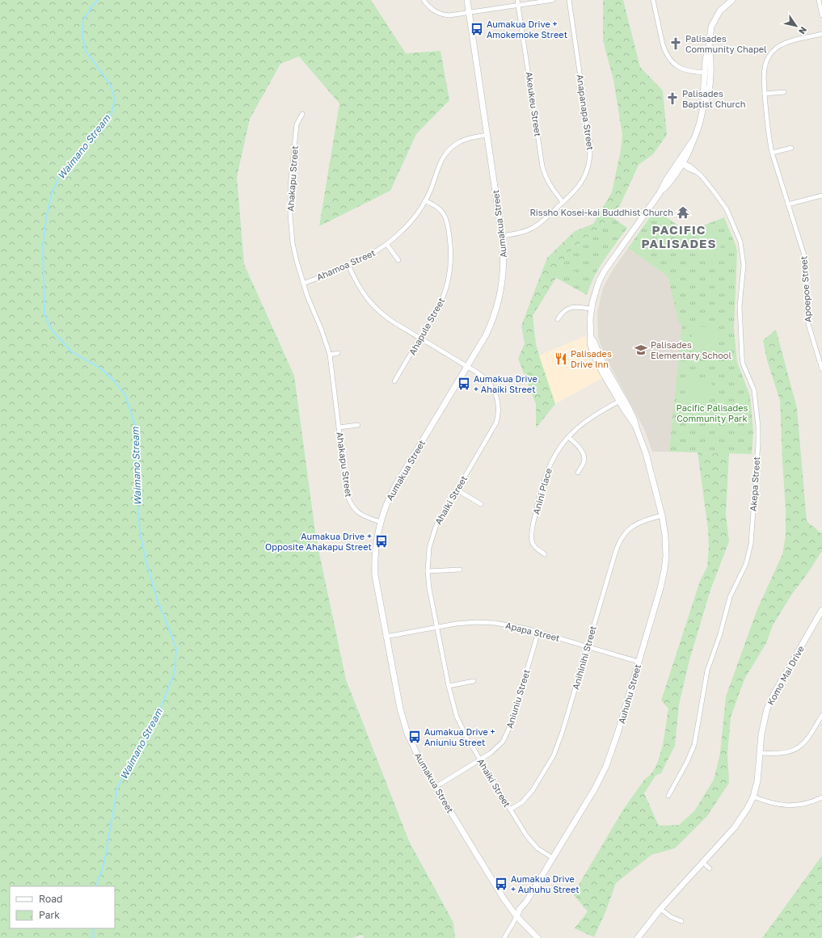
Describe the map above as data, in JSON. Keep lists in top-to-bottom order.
{
  "streets": {
    "street": [
      "Akeukeu Street",
      "Anapanapa Street",
      "Ahakapu Street",
      "Aumakua Street",
      "Ahamoa Street",
      "Apoepoe Street",
      "Ahapule Street",
      "Akepa Street",
      "Anini Place",
      "Ahaiki Street",
      "Apapa Street",
      "Anihinihi Street",
      "Komo Mai Drive",
      "Auhuhu Street",
      "Aniuniu Street"
    ]
  },
  "crossings": [
    ["Akeukeu Street", "Anapanapa Street"],
    ["Anapanapa Street", "Aumakua Street"],
    ["Ahakapu Street", "Aumakua Street"],
    ["Ahakapu Street", "Ahamoa Street"],
    ["Aumakua Street", "Ahamoa Street"],
    ["Aumakua Street", "Ahaiki Street"],
    ["Aumakua Street", "Apapa Street"],
    ["Aumakua Street", "Auhuhu Street"],
    ["Aumakua Street", "Aniuniu Street"],
    ["Ahamoa Street", "Ahapule Street"],
    ["Ahamoa Street", "Ahaiki Street"],
    ["Ahapule Street", "Ahaiki Street"],
    ["Akepa Street", "Auhuhu Street"],
    ["Anini Place", "Auhuhu Street"],
    ["Ahaiki Street", "Apapa Street"],
    ["Ahaiki Street", "Anihinihi Street"],
    ["Ahaiki Street", "Auhuhu Street"],
    ["Ahaiki Street", "Aniuniu Street"],
    ["Apapa Street", "Anihinihi Street"],
    ["Apapa Street", "Auhuhu Street"],
    ["Apapa Street", "Aniuniu Street"],
    ["Anihinihi Street", "Auhuhu Street"]
  ],
  "districts": ["PACIFIC PALISADES"],
  "water": ["Waimano Stream"],
  "parks": ["Pacific Palisades Community Park"],
  "places": {
    "bus stop": [
      "Aumakua Drive + Amokemoke Street",
      "Aumakua Drive + Ahaiki Street",
      "Aumakua Drive + Opposite Ahakapu Street",
      "Aumakua Drive + Aniuniu Street",
      "Aumakua Drive + Auhuhu Street"
    ],
    "church": ["Palisades Community Chapel", "Palisades Baptist Church"],
    "temple": ["Rissho Kosei-kai Buddhist Church"],
    "school or university": ["Palisades Elementary School"],
    "restaurant": ["Palisades Drive Inn"]
  },
  "legend": ["Road", "Park"],
  "north": "bottom right"
}
